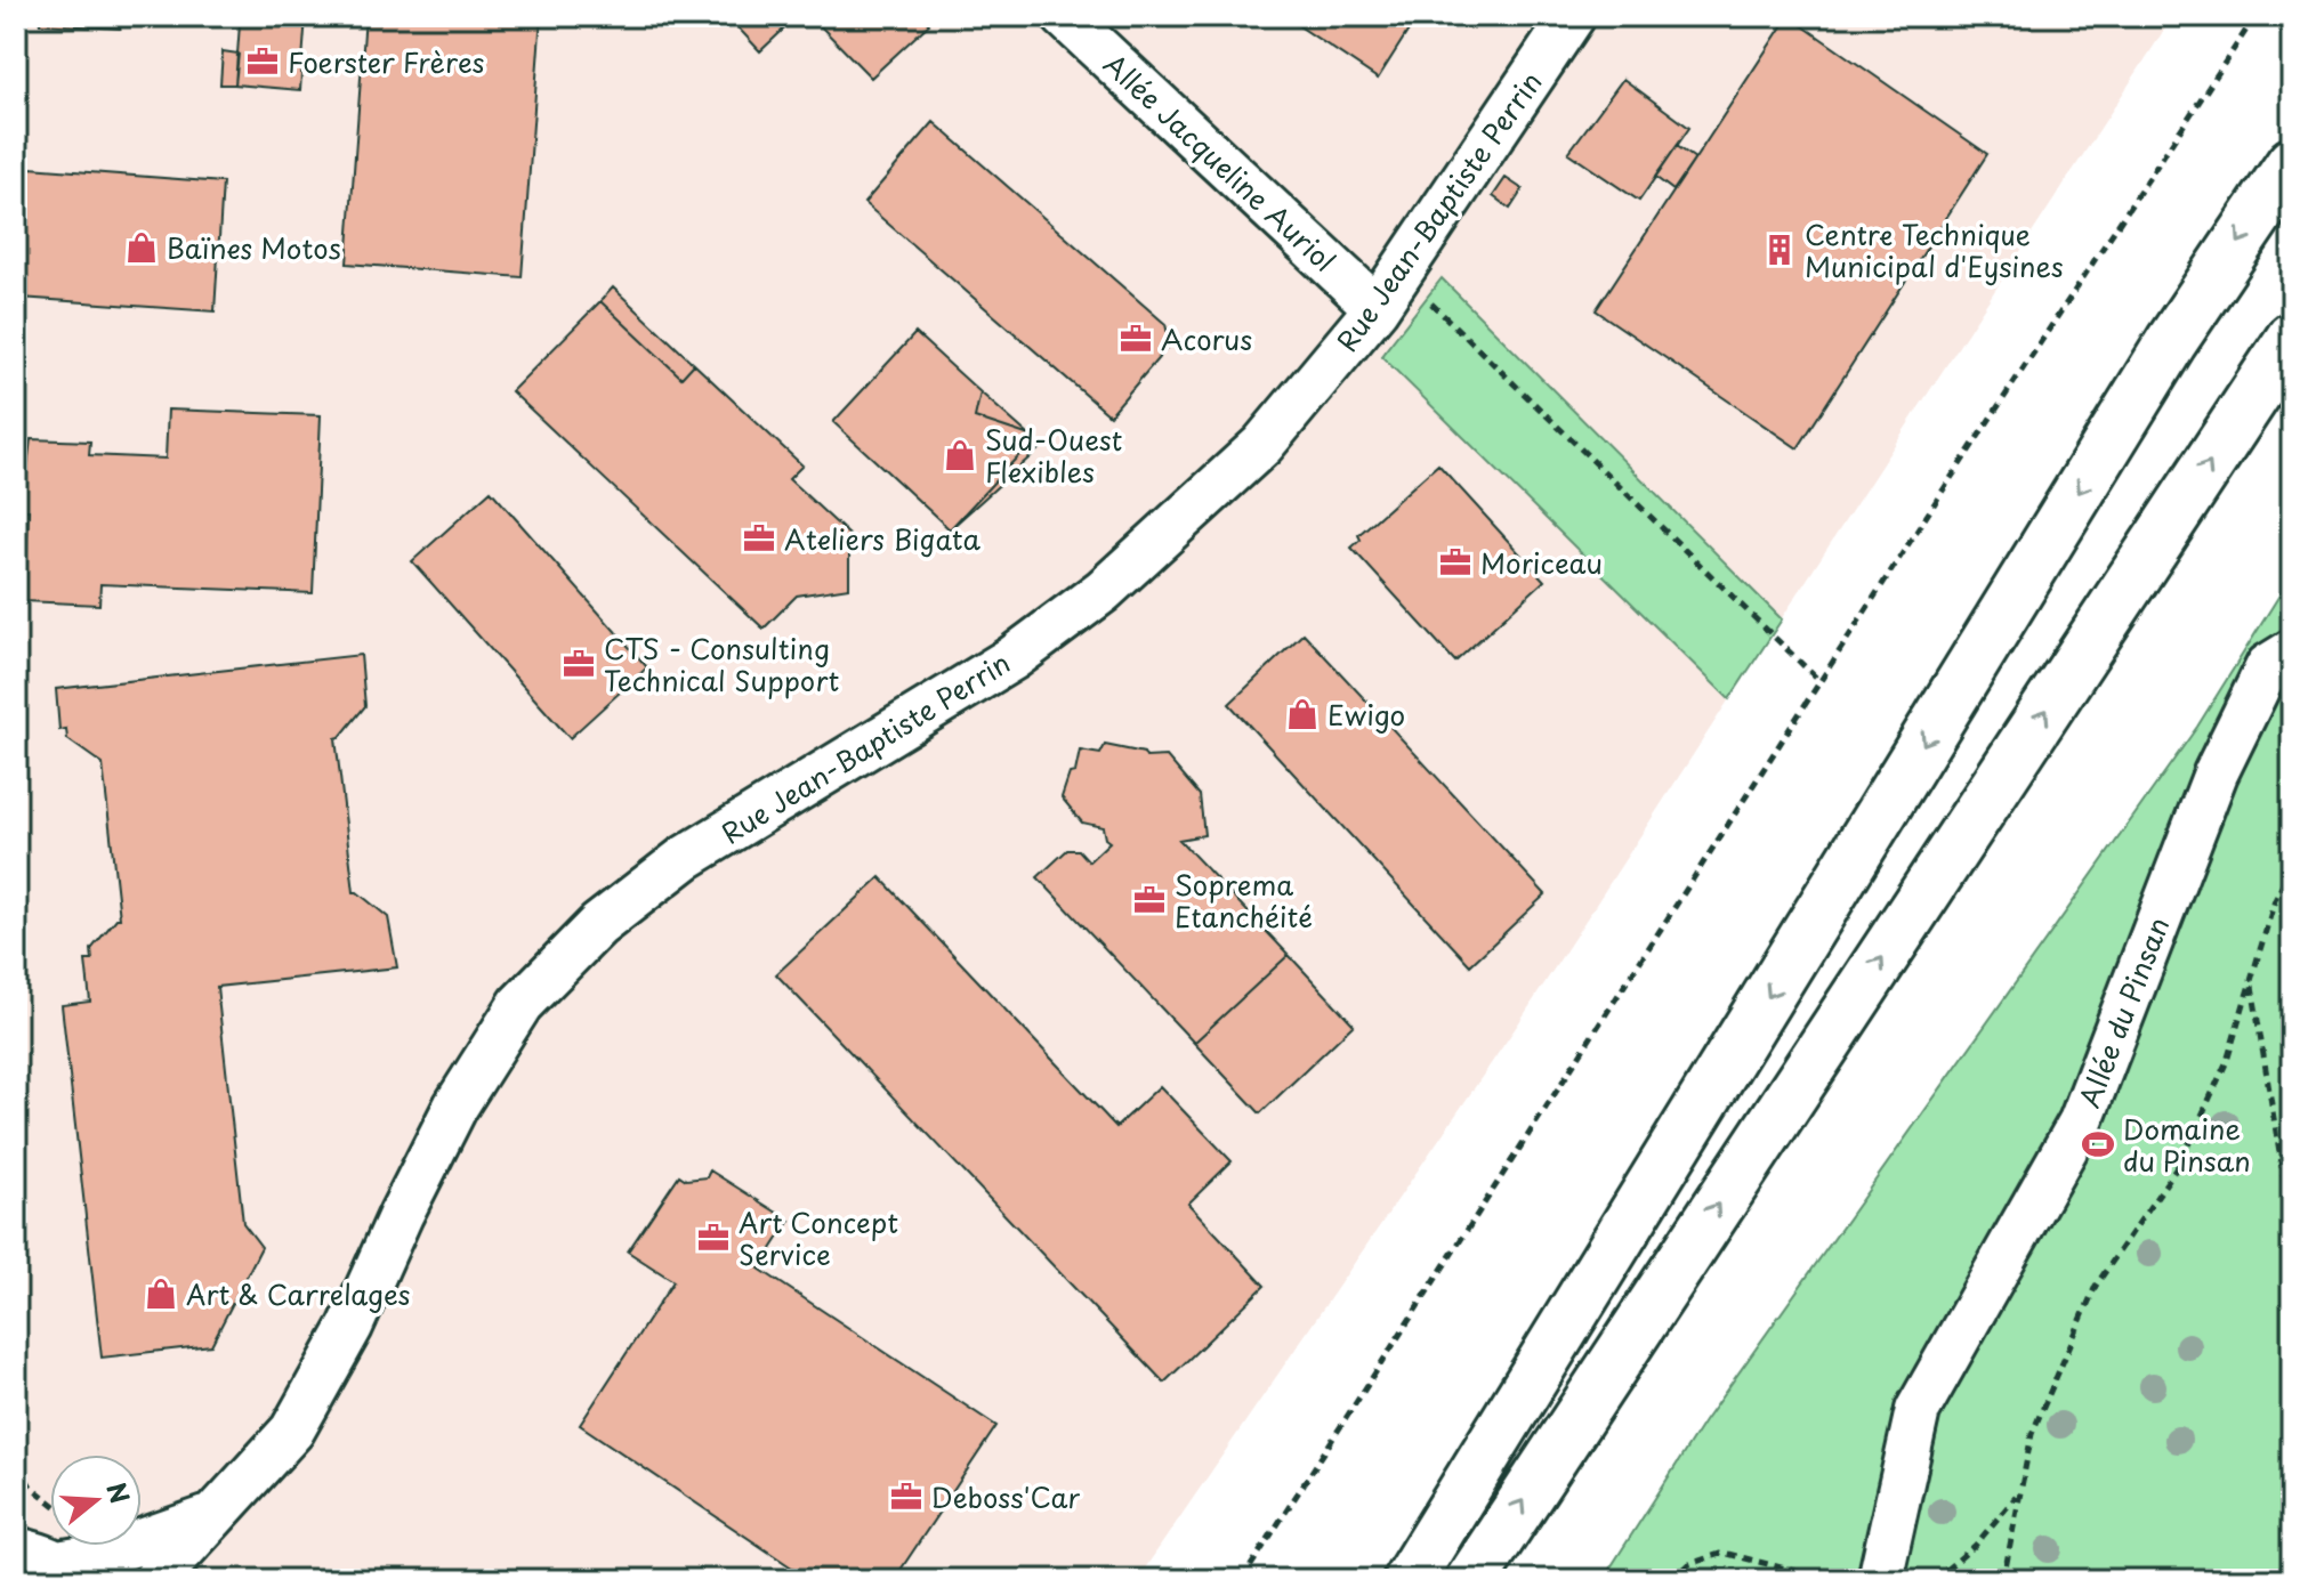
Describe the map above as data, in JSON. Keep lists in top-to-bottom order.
{
  "streets": {
    "street": ["Allée Jacqueline Auriol", "Rue Jean-Baptiste Perrin", "Allée du Pinsan"]
  },
  "crossings": [
    ["Allée Jacqueline Auriol", "Rue Jean-Baptiste Perrin"]
  ],
  "places": {
    "office": [
      "Foerster Frères",
      "Acorus",
      "Ateliers Bigata",
      "Moriceau",
      "CTS - Consulting Technical Support",
      "Soprema Etanchéité",
      "Art Concept Service",
      "Deboss'Car"
    ],
    "shop": [
      "Baïnes Motos",
      "Sud-Ouest Flexibles",
      "Ewigo",
      "Art & Carrelages"
    ],
    "building": ["Centre Technique Municipal d'Eysines"],
    "sports": ["Domaine du Pinsan"]
  },
  "north": "right"
}
